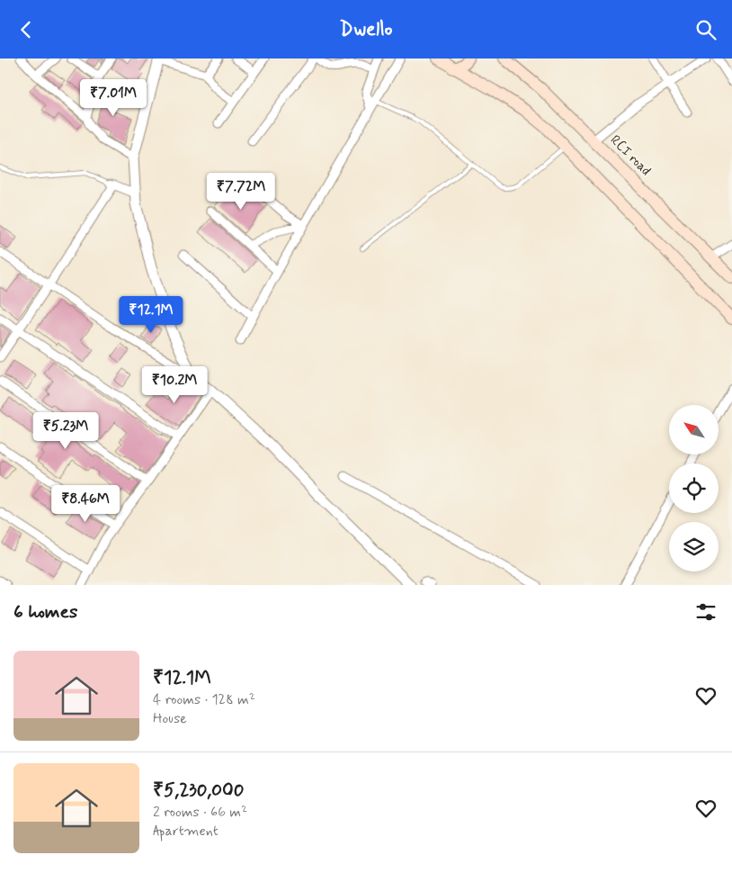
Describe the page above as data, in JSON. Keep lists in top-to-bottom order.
{
  "streets": {
    "main road": ["RCI road"]
  },
  "north": "top left",
  "page": {
    "header": "Dwello",
    "price": [
      "₹7.01M",
      "₹7.72M",
      "₹12.1M",
      "₹10.2M",
      "₹5.23M",
      "₹8.46M"
    ],
    "heading": "6 homes",
    "list": [
      {
        "name": "₹12.1M",
        "note": "4 rooms · 128 m² · House"
      },
      {
        "name": "₹5,230,000",
        "note": "2 rooms · 66 m² · Apartment"
      }
    ]
  }
}
